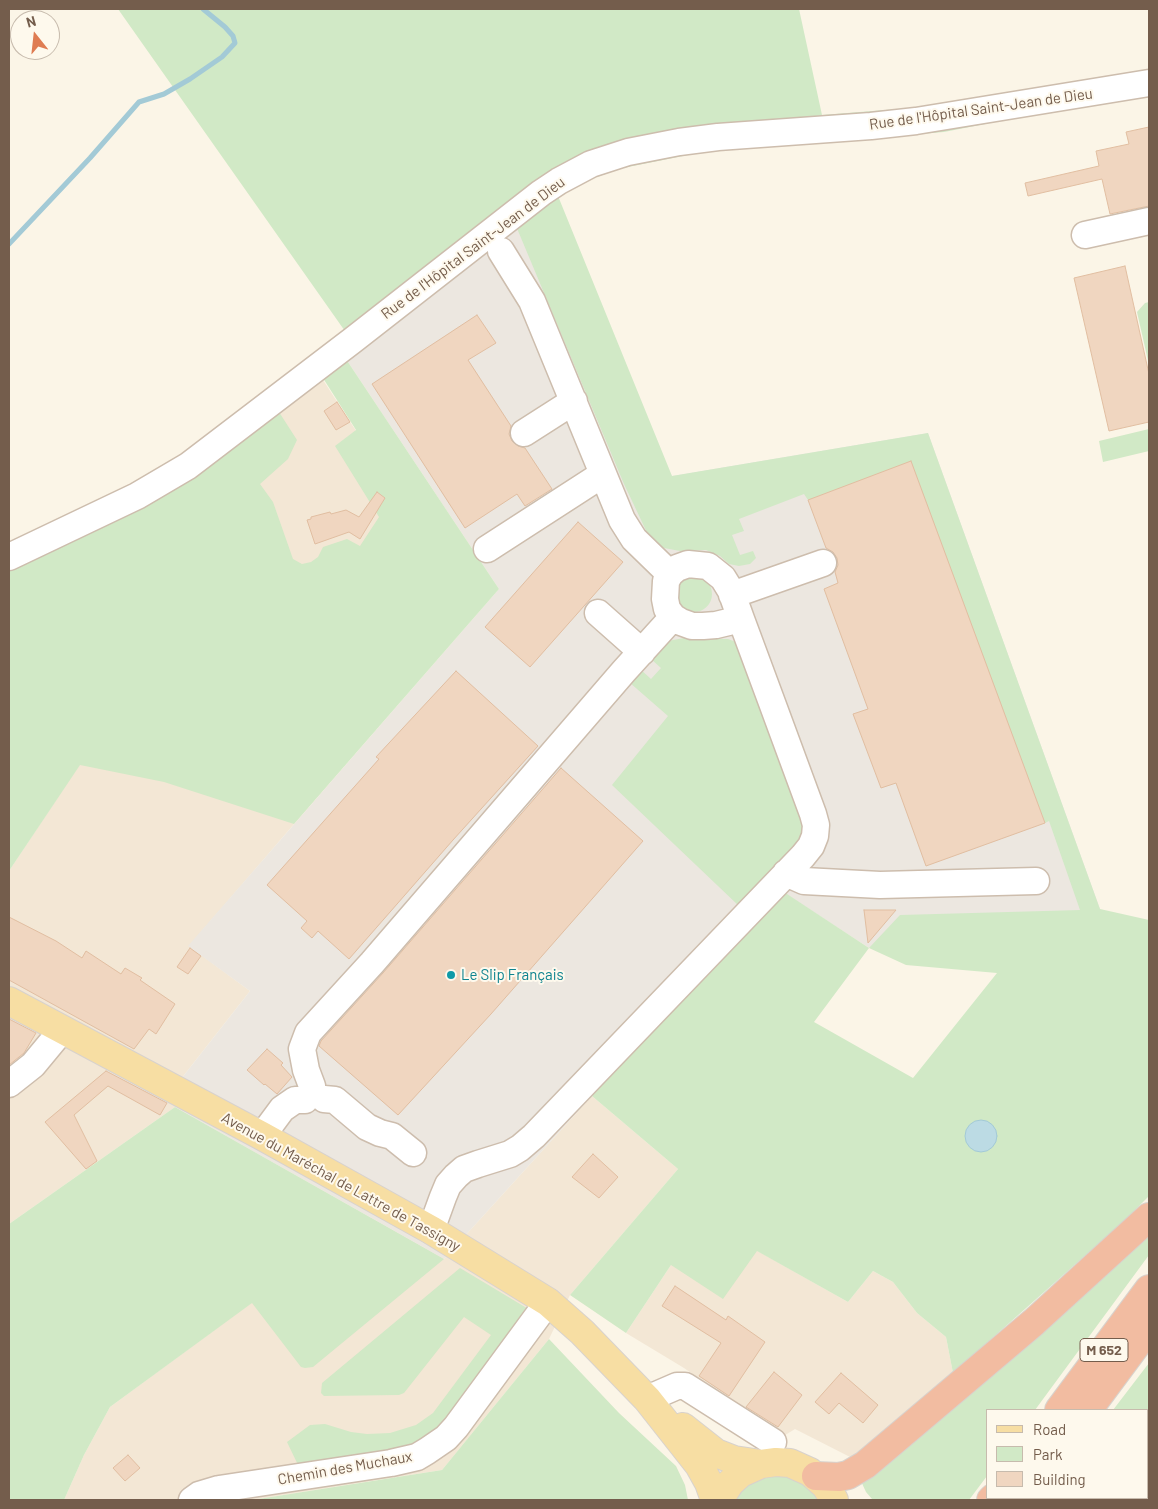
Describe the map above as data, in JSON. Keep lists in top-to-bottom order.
{
  "streets": {
    "highway": ["M 652"],
    "main road": ["Avenue du Maréchal de Lattre de Tassigny"],
    "street": ["Rue de l'Hôpital Saint-Jean de Dieu", "Chemin des Muchaux"]
  },
  "crossings": [
    ["Avenue du Maréchal de Lattre de Tassigny", "Chemin des Muchaux"]
  ],
  "places": ["Le Slip Français"],
  "legend": ["Road", "Park", "Building"],
  "north": "top"
}
